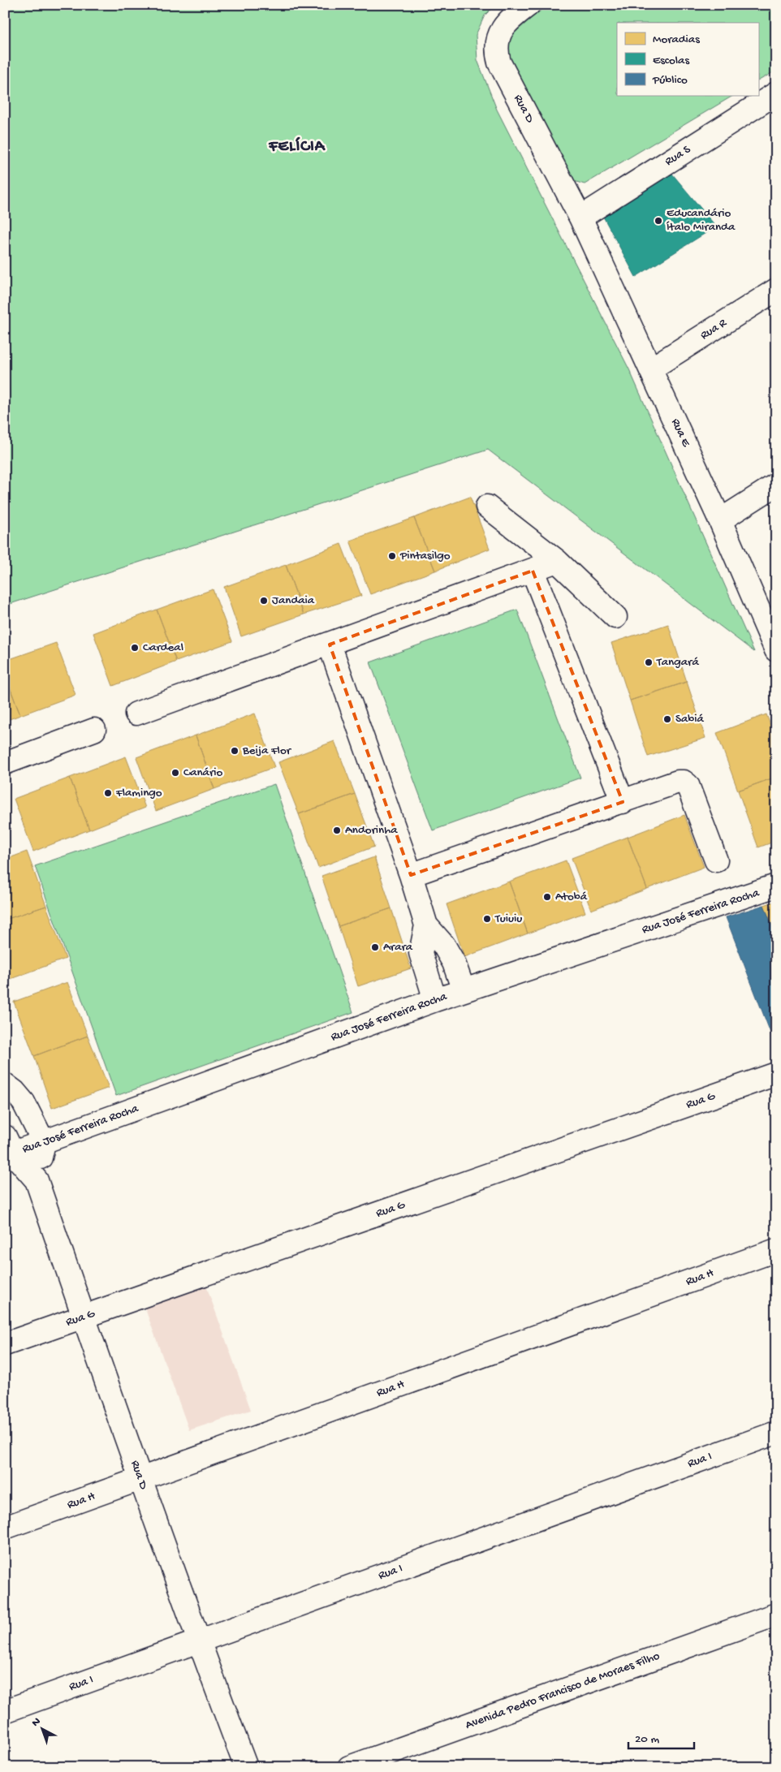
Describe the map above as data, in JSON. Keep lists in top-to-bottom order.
{
  "streets": {
    "street": [
      "Rua D",
      "Rua S",
      "Rua R",
      "Rua E",
      "Rua José Ferreira Rocha",
      "Rua G",
      "Rua H",
      "Rua I",
      "Avenida Pedro Francisco de Moraes Filho"
    ]
  },
  "crossings": [
    ["Rua D", "Rua S"],
    ["Rua D", "Rua E"],
    ["Rua D", "Rua José Ferreira Rocha"],
    ["Rua D", "Rua G"],
    ["Rua D", "Rua H"],
    ["Rua D", "Rua I"],
    ["Rua S", "Rua E"],
    ["Rua R", "Rua E"]
  ],
  "districts": ["FELÍCIA"],
  "places": [
    "Educandário Ítalo Miranda",
    "Pintasilgo",
    "Jandaia",
    "Cardeal",
    "Tangará",
    "Sabiá",
    "Beija Flor",
    "Canário",
    "Flamingo",
    "Andorinha",
    "Atobá",
    "Tuiuiu",
    "Arara"
  ],
  "legend": ["Moradias", "Escolas", "Público"],
  "scale_bar": "20 m",
  "north": "top left"
}
